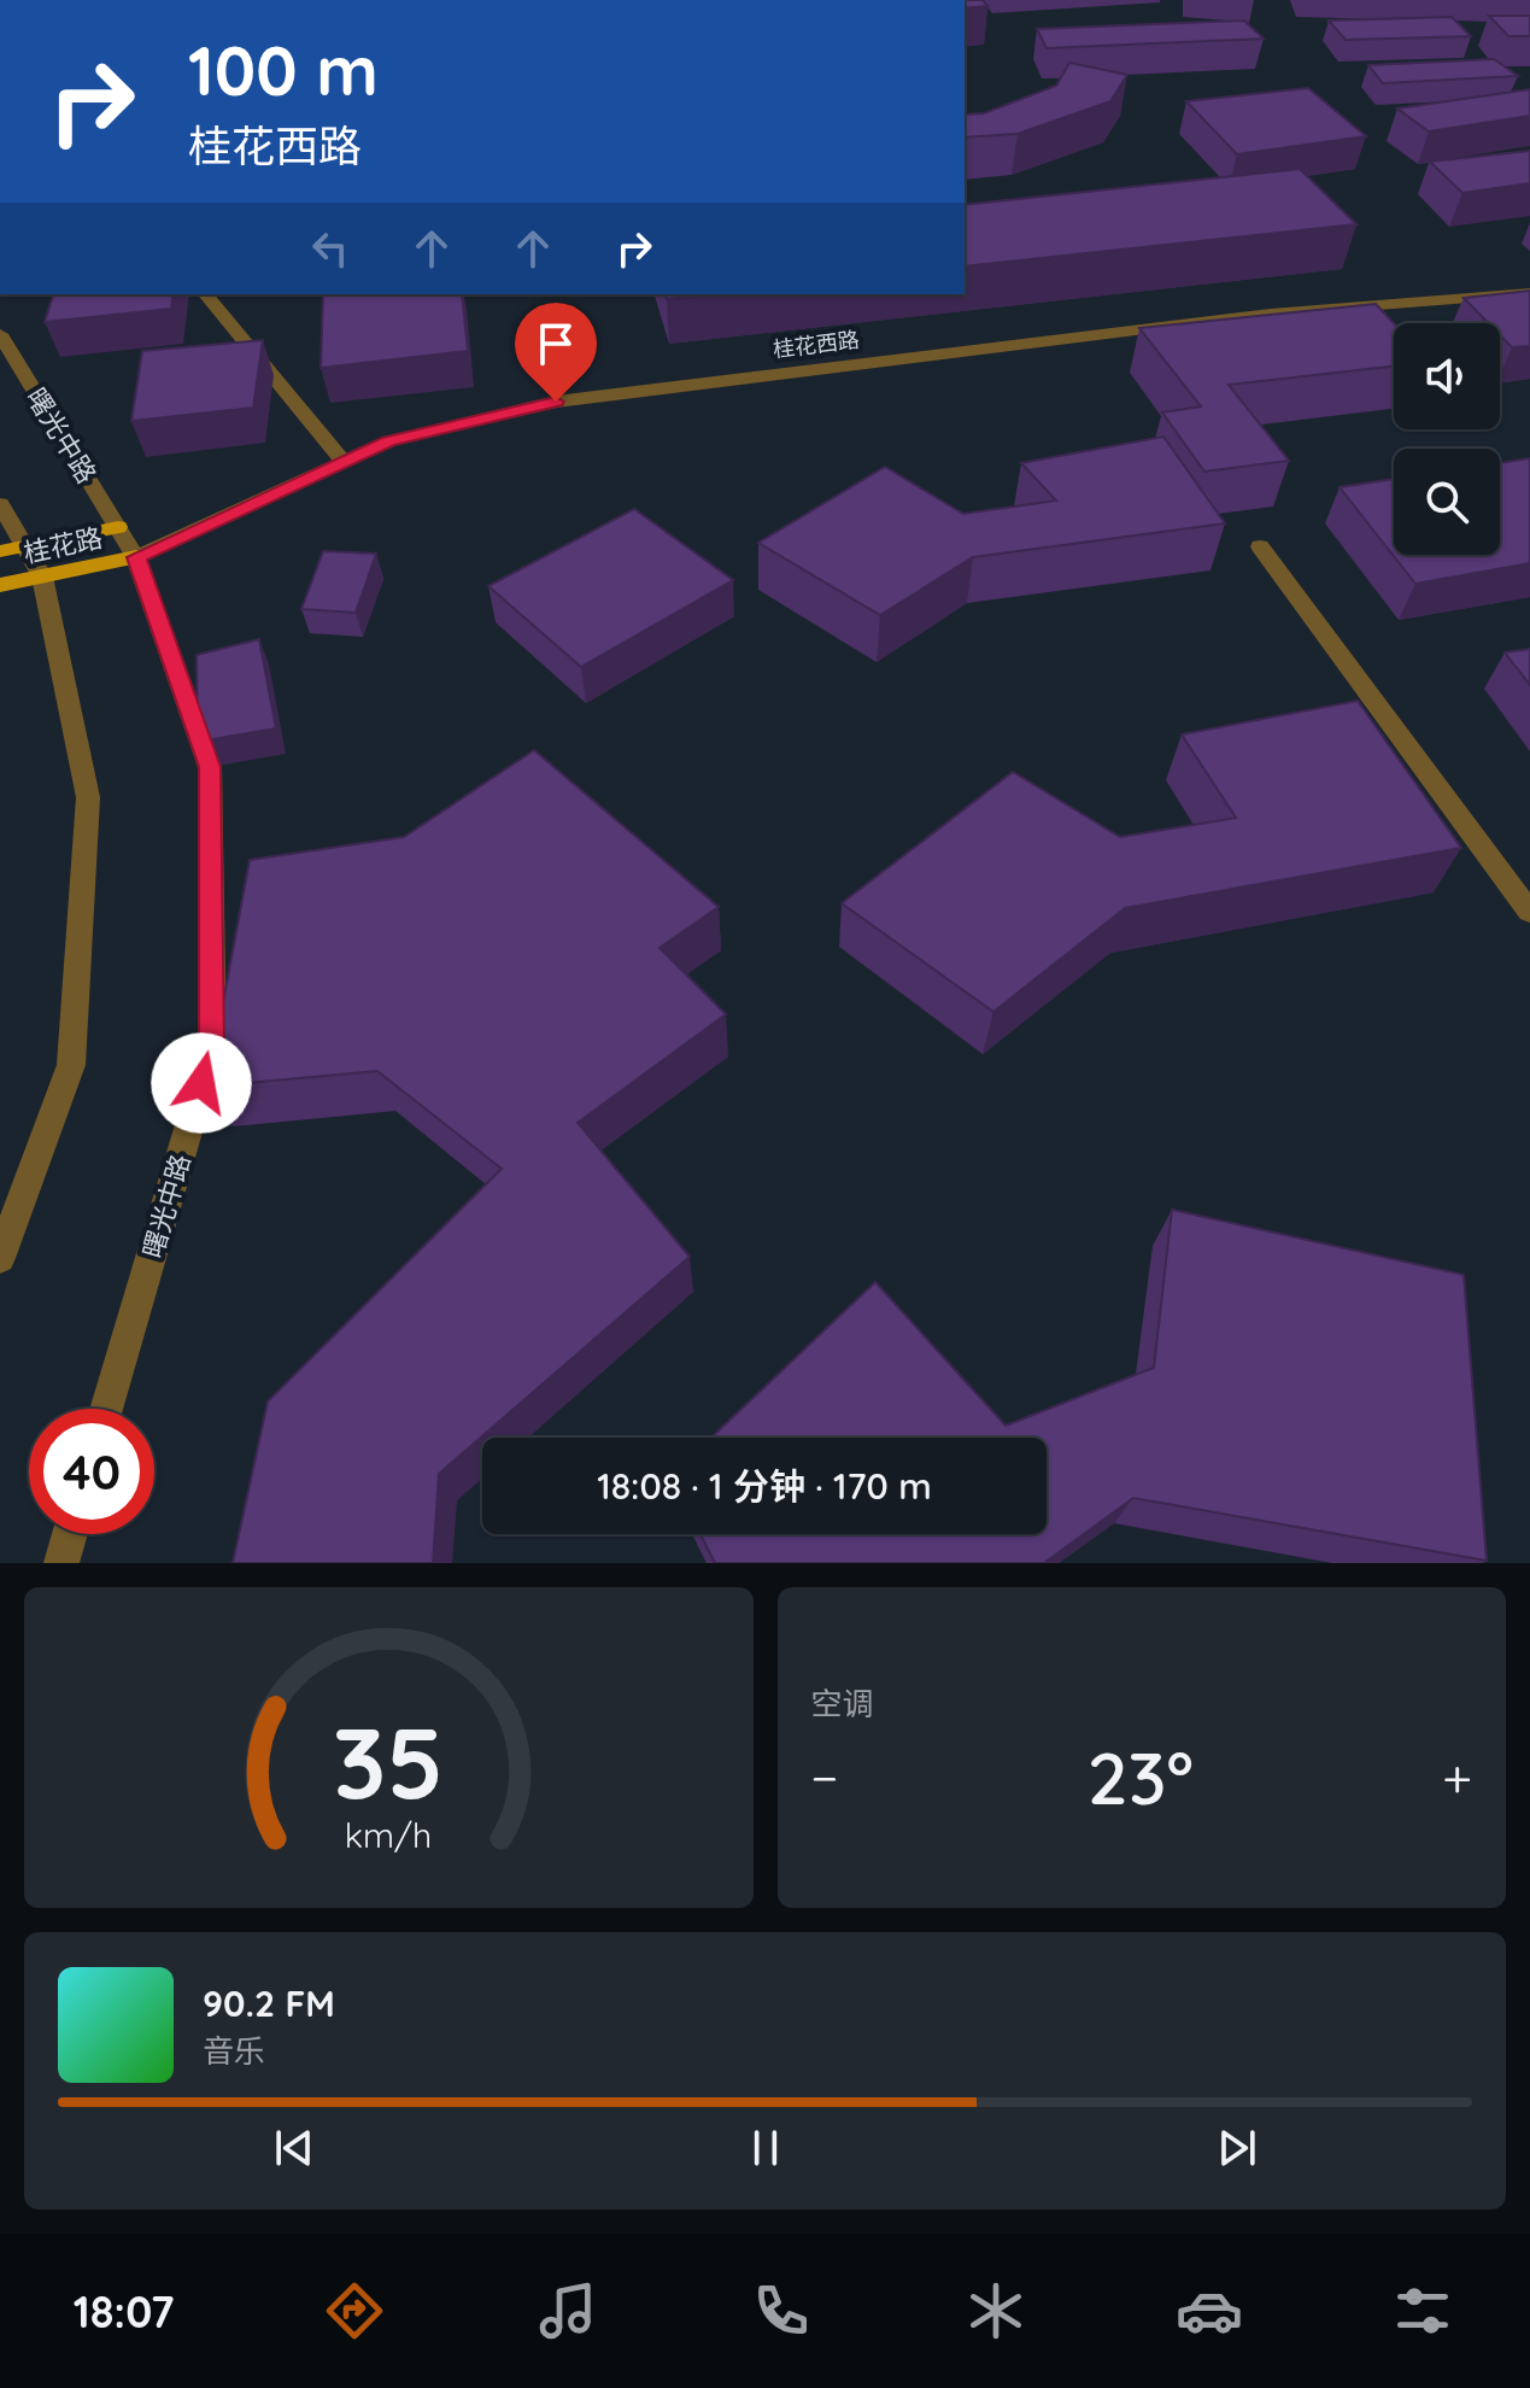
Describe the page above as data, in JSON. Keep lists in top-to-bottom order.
{
  "streets": {
    "main road": ["桂花路"],
    "street": ["桂花西路", "曙光中路"]
  },
  "crossings": [
    ["桂花西路", "曙光中路"],
    ["桂花西路", "桂花路"],
    ["曙光中路", "桂花路"]
  ],
  "page": {
    "turn": ["100 m", "桂花西路"],
    "limit": "40",
    "trip": "18:08 · 1 分钟 · 170 m",
    "tile": "空调",
    "heat": ["−", "23°", "+"],
    "song": ["90.2 FM", "音乐"],
    "tabs": "18:07",
    "gauge": ["35", "km/h"]
  }
}
